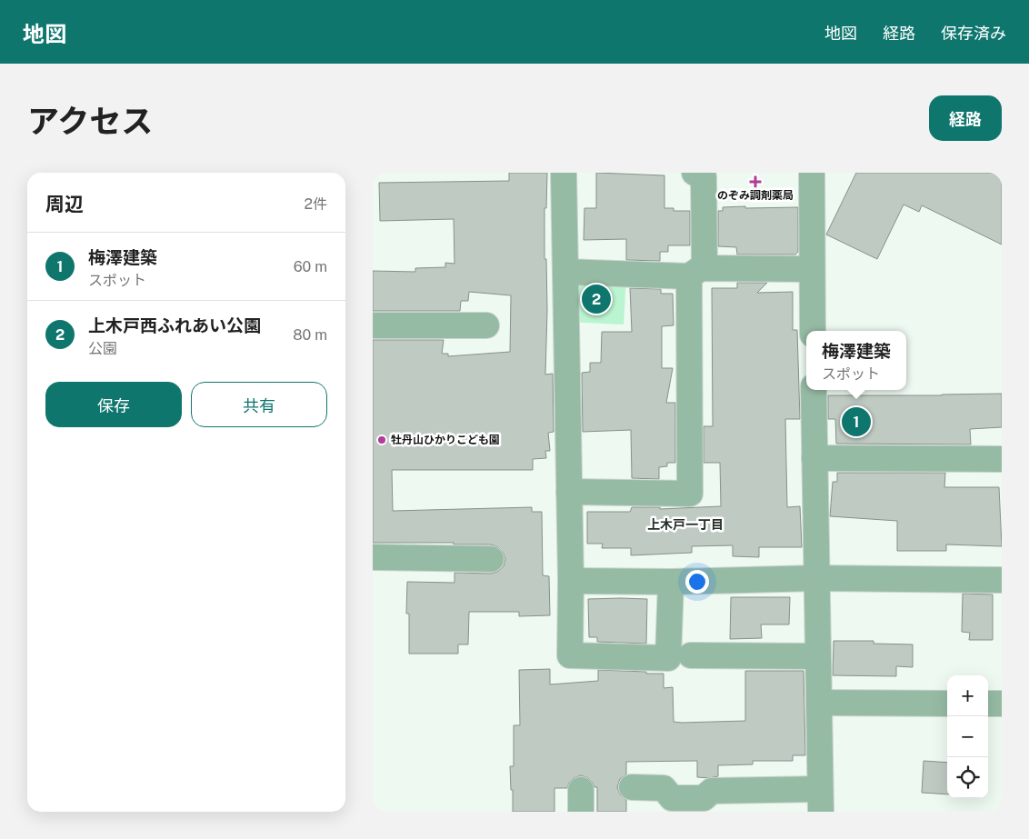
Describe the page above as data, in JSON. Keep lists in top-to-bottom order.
{
  "districts": ["上木戸一丁目"],
  "places": {
    "health": ["のぞみ調剤薬局"],
    "other": ["牡丹山ひかりこども園"]
  },
  "page": {
    "header": "地図",
    "nav": ["地図", "経路", "保存済み"],
    "title": "アクセス",
    "buttons": [
      "経路",
      ["保存", "共有"]
    ],
    "heading": ["周辺", "2件"],
    "list": [
      {
        "mark": "1",
        "name": "梅澤建築",
        "note": "スポット",
        "value": "60 m"
      },
      {
        "mark": "2",
        "name": "上木戸西ふれあい公園",
        "note": "公園",
        "value": "80 m"
      }
    ],
    "pins": ["2", "1"],
    "popup": ["梅澤建築", "スポット"],
    "map_buttons": ["+", "−"]
  }
}
